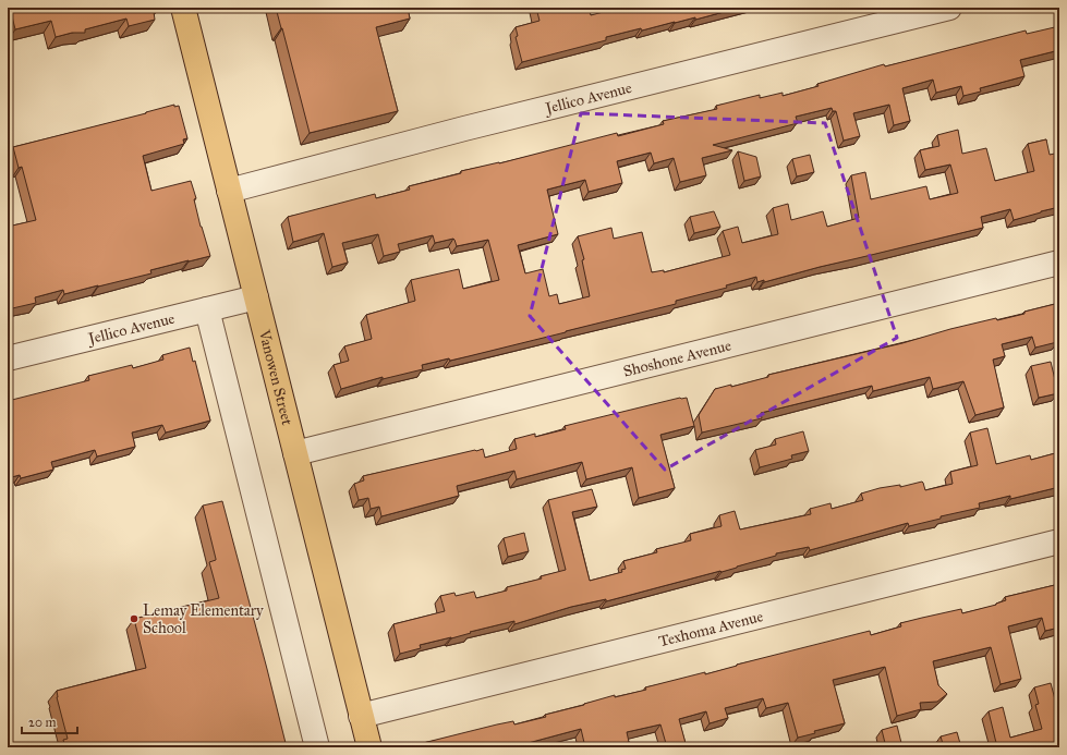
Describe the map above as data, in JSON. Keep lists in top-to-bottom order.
{
  "streets": {
    "main road": ["Vanowen Street"],
    "street": ["Jellico Avenue", "Shoshone Avenue", "Texhoma Avenue"]
  },
  "crossings": [
    ["Jellico Avenue", "Vanowen Street"],
    ["Shoshone Avenue", "Vanowen Street"],
    ["Vanowen Street", "Texhoma Avenue"]
  ],
  "places": ["Lemay Elementary School"],
  "scale_bar": "20 m"
}
